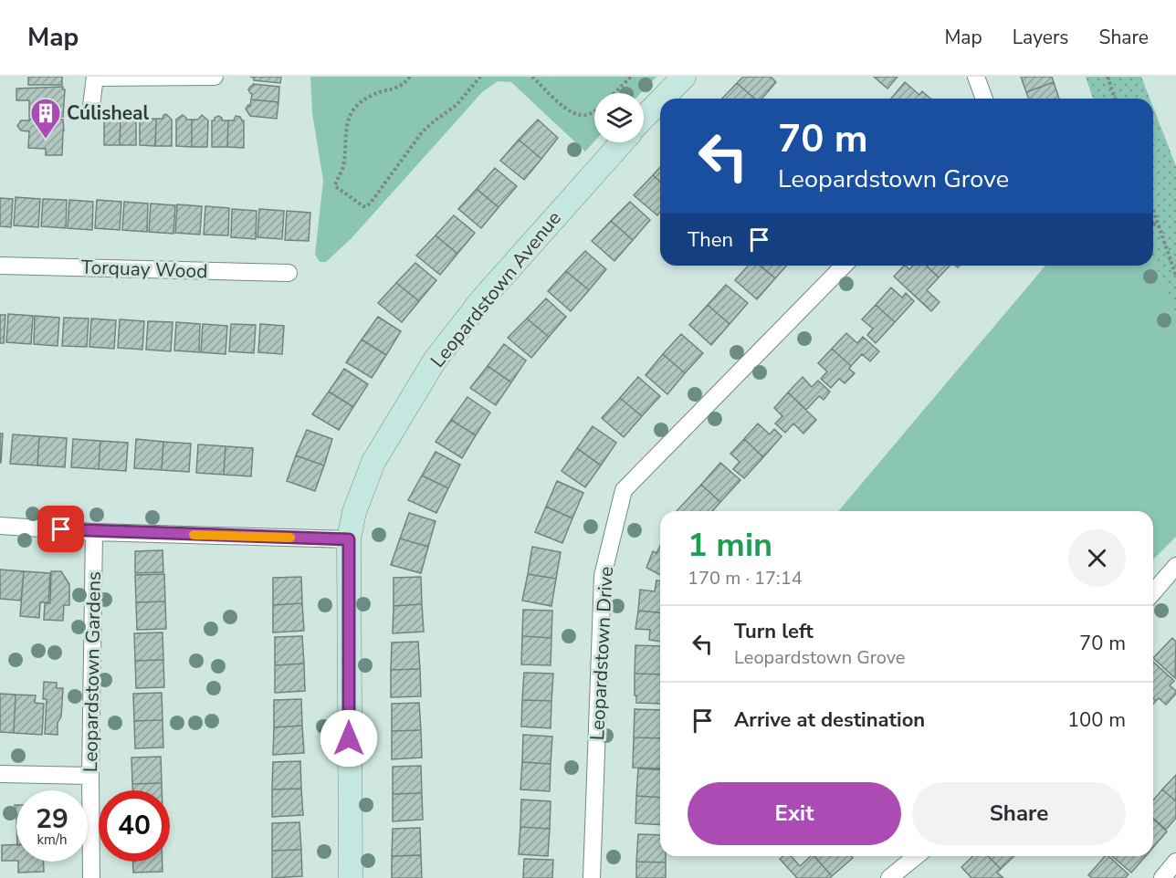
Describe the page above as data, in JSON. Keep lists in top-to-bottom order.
{
  "streets": {
    "street": [
      "Torquay Wood",
      "Leopardstown Avenue",
      "Leopardstown Drive",
      "Leopardstown Gardens"
    ]
  },
  "places": {
    "building": ["Cúlisheal"]
  },
  "page": {
    "header": "Map",
    "nav": ["Map", "Layers", "Share"],
    "turn": ["70 m", "Leopardstown Grove"],
    "then": "Then",
    "heading": ["1 min", "170 m · 17:14"],
    "list": [
      {
        "name": "Turn left",
        "note": "Leopardstown Grove",
        "value": "70 m"
      },
      {
        "name": "Arrive at destination",
        "value": "100 m"
      }
    ],
    "buttons": ["Exit", "Share"],
    "speed": "29 km/h",
    "limit": "40"
  }
}
